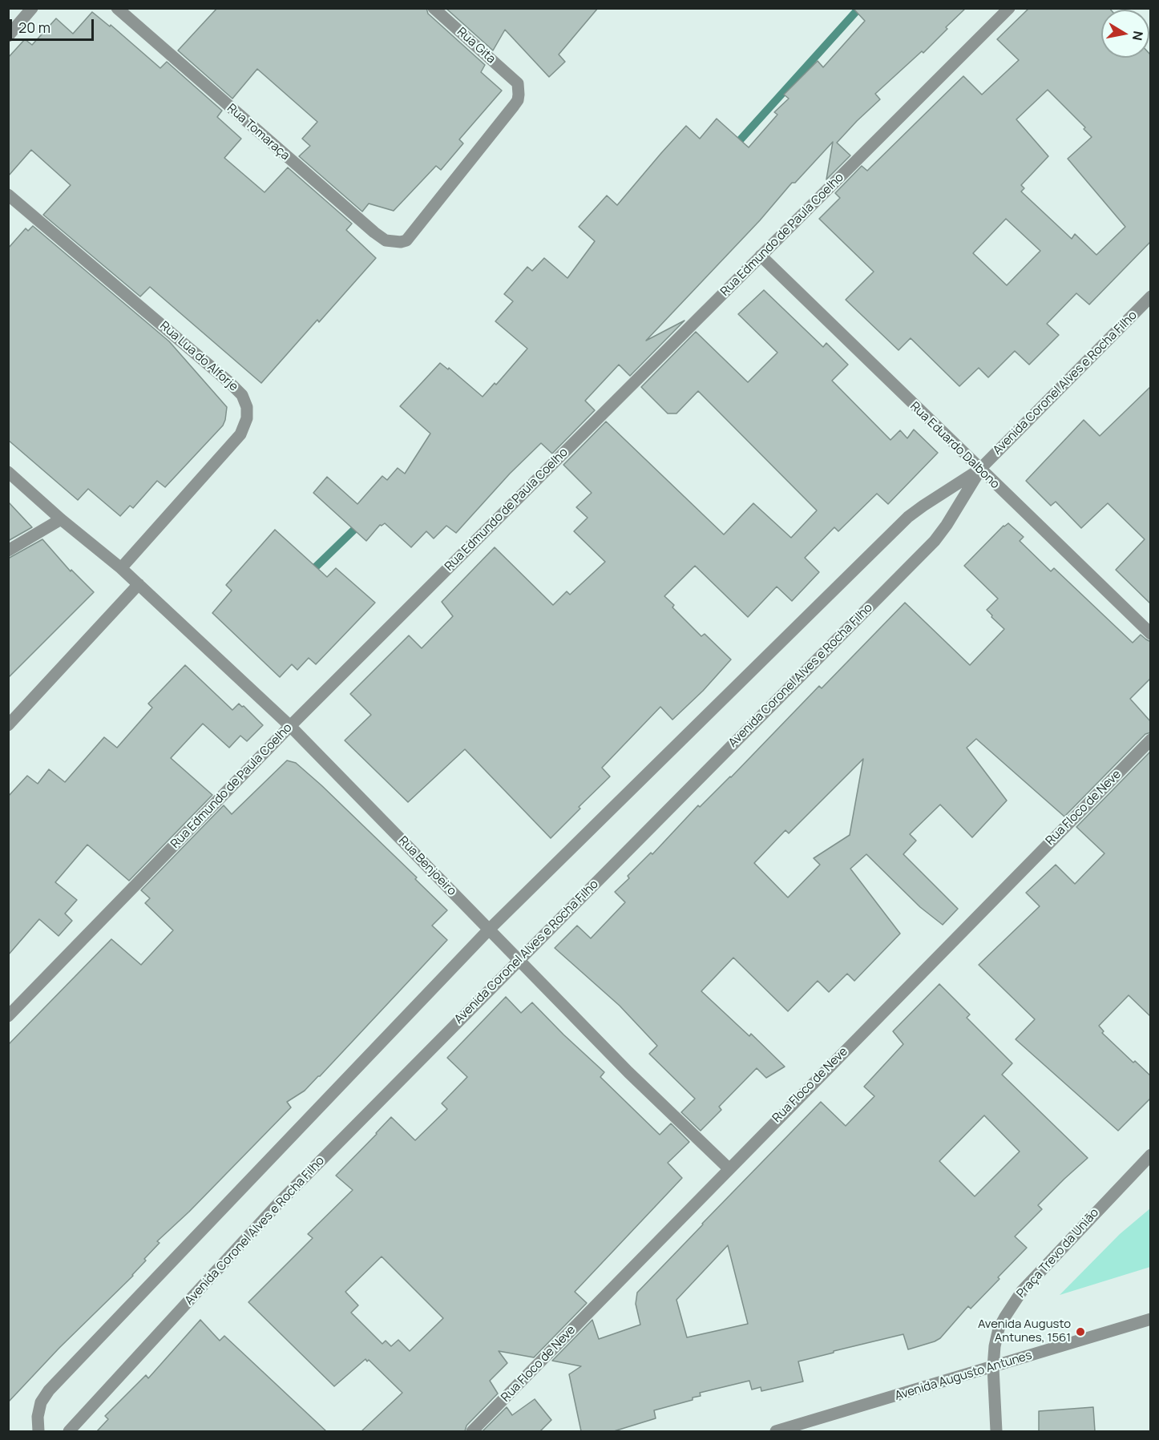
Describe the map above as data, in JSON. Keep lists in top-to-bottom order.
{
  "streets": {
    "street": [
      "Rua Gita",
      "Rua Tomaraça",
      "Rua Edmundo de Paula Coelho",
      "Rua Lua do Alforje",
      "Avenida Coronel Alves e Rocha Filho",
      "Rua Eduardo Dalbono",
      "Rua Floco de Neve",
      "Rua Benjoeiro",
      "Praça Trevo da União",
      "Avenida Augusto Antunes"
    ]
  },
  "crossings": [
    ["Rua Gita", "Rua Tomaraça"],
    ["Rua Edmundo de Paula Coelho", "Rua Eduardo Dalbono"],
    ["Rua Edmundo de Paula Coelho", "Rua Benjoeiro"],
    ["Rua Lua do Alforje", "Rua Benjoeiro"],
    ["Avenida Coronel Alves e Rocha Filho", "Rua Eduardo Dalbono"],
    ["Avenida Coronel Alves e Rocha Filho", "Rua Benjoeiro"],
    ["Rua Floco de Neve", "Rua Benjoeiro"],
    ["Praça Trevo da União", "Avenida Augusto Antunes"]
  ],
  "places": ["Avenida Augusto Antunes, 1561"],
  "scale_bar": "20 m",
  "north": "right"
}
